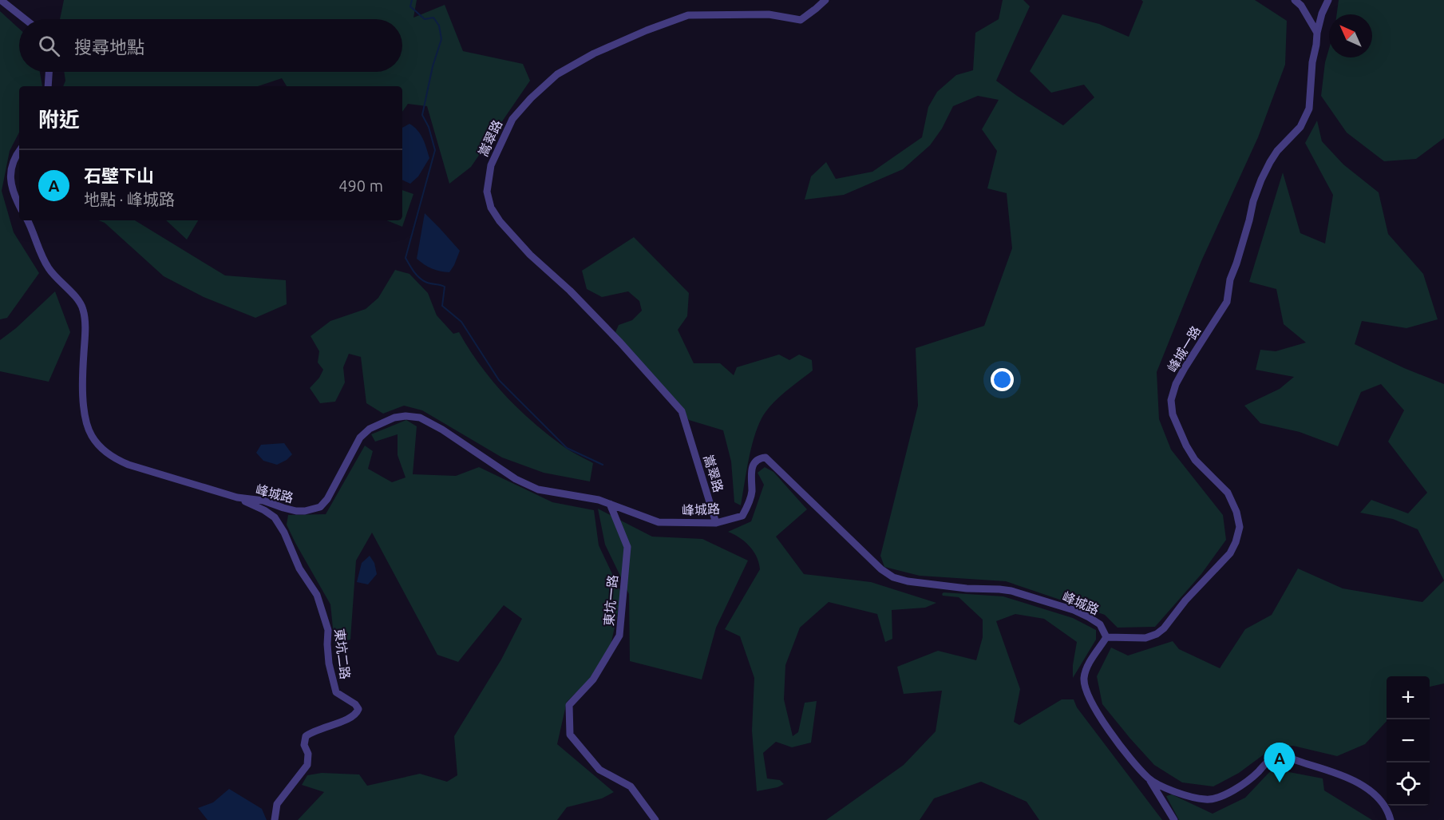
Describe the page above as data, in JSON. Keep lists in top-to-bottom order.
{
  "streets": {
    "street": [
      "嵩翠路",
      "峰城一路",
      "峰城路",
      "東坑一路",
      "東坑二路"
    ]
  },
  "crossings": [
    ["嵩翠路", "峰城路"],
    ["峰城一路", "峰城路"],
    ["峰城路", "東坑一路"],
    ["峰城路", "東坑二路"]
  ],
  "north": "top left",
  "page": {
    "search": "搜尋地點",
    "heading": "附近",
    "list": [
      {
        "mark": "A",
        "name": "石壁下山",
        "note": "地點 · 峰城路",
        "value": "490 m"
      }
    ],
    "map_buttons": ["+", "−"],
    "pins": "A"
  }
}
